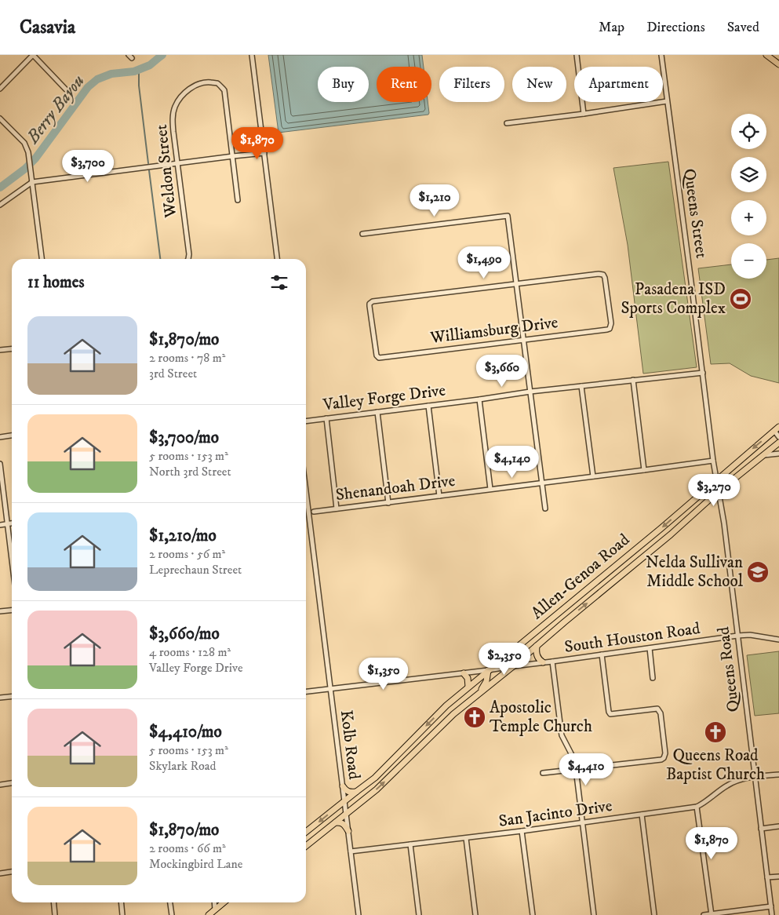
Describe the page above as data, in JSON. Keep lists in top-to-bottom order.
{
  "streets": {
    "main road": ["Allen-Genoa Road"],
    "street": [
      "Weldon Street",
      "Queens Street",
      "Williamsburg Drive",
      "Valley Forge Drive",
      "Shenandoah Drive",
      "South Houston Road",
      "Queens Road",
      "Kolb Road",
      "San Jacinto Drive"
    ]
  },
  "crossings": [
    ["Queens Street", "Valley Forge Drive"],
    ["Queens Street", "Shenandoah Drive"],
    ["Queens Street", "Allen-Genoa Road"],
    ["Queens Street", "Queens Road"],
    ["Allen-Genoa Road", "South Houston Road"],
    ["Allen-Genoa Road", "Queens Road"],
    ["Allen-Genoa Road", "Kolb Road"],
    ["South Houston Road", "Queens Road"],
    ["South Houston Road", "Kolb Road"],
    ["Queens Road", "San Jacinto Drive"],
    ["Kolb Road", "San Jacinto Drive"]
  ],
  "water": ["Berry Bayou"],
  "places": {
    "sports": ["Pasadena ISD Sports Complex"],
    "school or university": ["Nelda Sullivan Middle School"],
    "church": ["Apostolic Temple Church", "Queens Road Baptist Church"]
  },
  "page": {
    "header": "Casavia",
    "nav": ["Map", "Directions", "Saved"],
    "chip": [
      "Buy",
      "Rent",
      "Filters",
      "New",
      "Apartment"
    ],
    "map_buttons": ["+", "−"],
    "price": [
      "$1,870",
      "$3,700",
      "$1,210",
      "$1,490",
      "$3,660",
      "$4,140",
      "$3,270",
      "$2,350",
      "$1,350",
      "$4,410",
      "$1,870"
    ],
    "heading": "11 homes",
    "list": [
      {
        "name": "$1,870/mo",
        "note": "2 rooms · 78 m² · 3rd Street"
      },
      {
        "name": "$3,700/mo",
        "note": "5 rooms · 153 m² · North 3rd Street"
      },
      {
        "name": "$1,210/mo",
        "note": "2 rooms · 56 m² · Leprechaun Street"
      },
      {
        "name": "$3,660/mo",
        "note": "4 rooms · 128 m² · Valley Forge Drive"
      },
      {
        "name": "$4,410/mo",
        "note": "5 rooms · 153 m² · Skylark Road"
      },
      {
        "name": "$1,870/mo",
        "note": "2 rooms · 66 m² · Mockingbird Lane"
      }
    ]
  }
}
